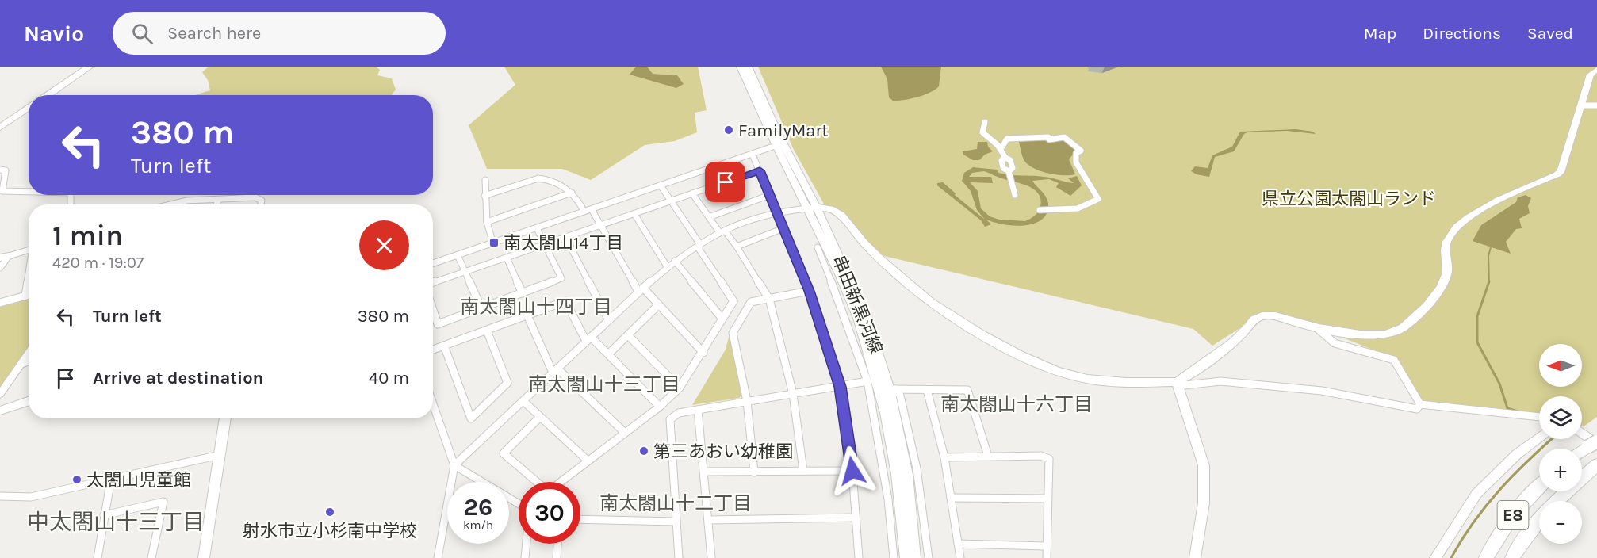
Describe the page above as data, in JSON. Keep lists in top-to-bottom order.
{
  "streets": {
    "highway": ["E8"],
    "street": ["串田新黒河線"]
  },
  "districts": [
    "南太閤山十四丁目",
    "南太閤山十三丁目",
    "南太閤山十六丁目",
    "南太閤山十二丁目",
    "中太閤山十三丁目"
  ],
  "parks": ["県立公園太閤山ランド"],
  "places": {
    "other": [
      "FamilyMart",
      "第三あおい幼稚園",
      "太閤山児童館",
      "射水市立小杉南中学校"
    ],
    "transit": ["南太閤山14丁目"]
  },
  "north": "left",
  "page": {
    "header": "Navio",
    "search": "Search here",
    "nav": ["Map", "Directions", "Saved"],
    "turn": ["380 m", "Turn left"],
    "heading": ["1 min", "420 m · 19:07"],
    "list": [
      {
        "name": "Turn left",
        "value": "380 m"
      },
      {
        "name": "Arrive at destination",
        "value": "40 m"
      }
    ],
    "map_buttons": ["+", "−"],
    "speed": "26 km/h",
    "limit": "30"
  }
}
